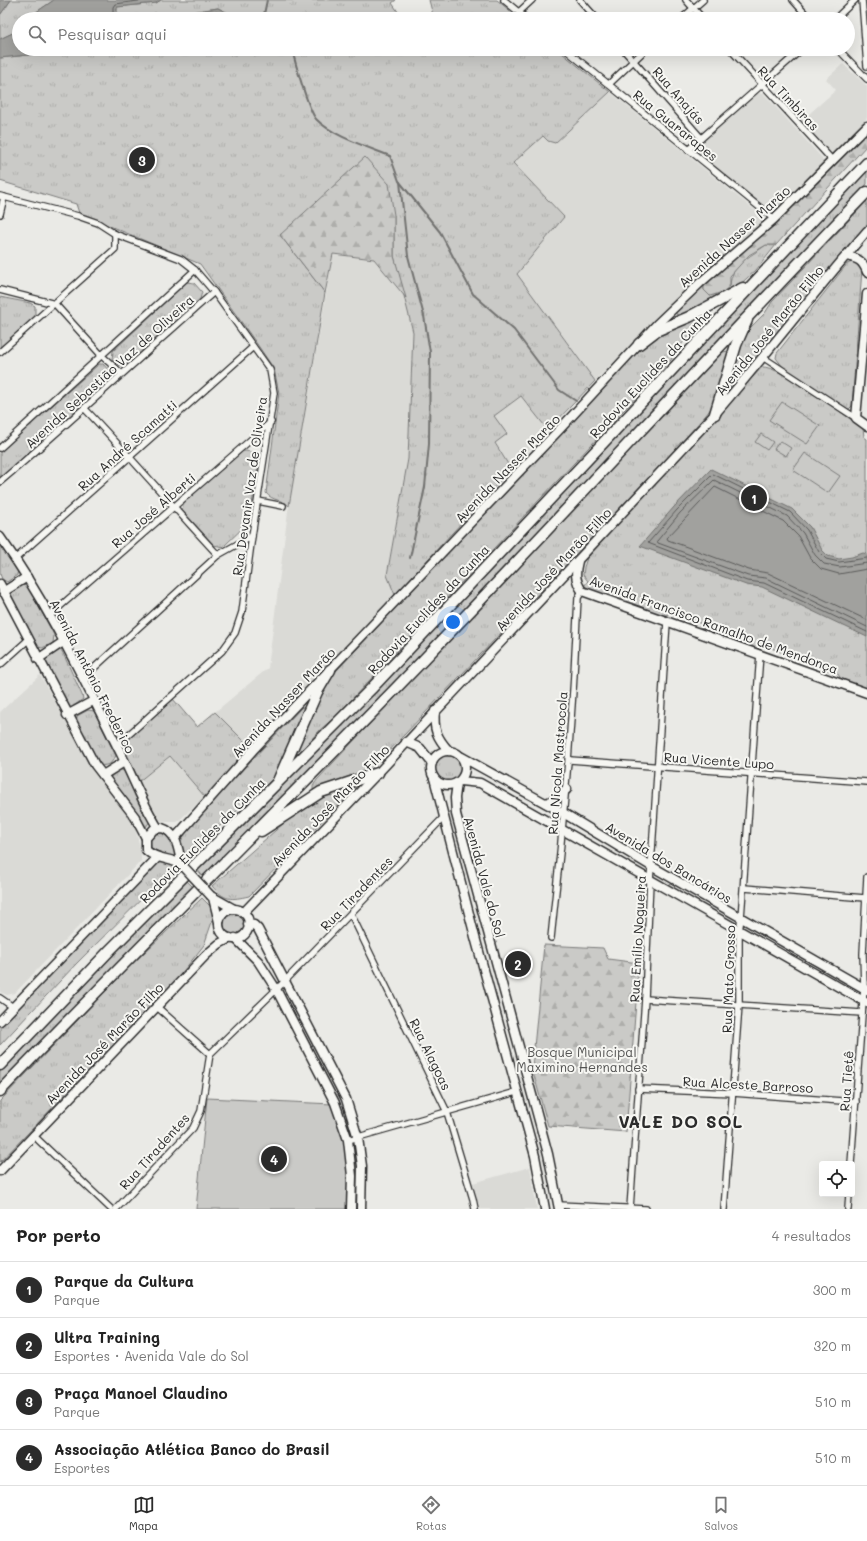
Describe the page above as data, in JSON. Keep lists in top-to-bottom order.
{
  "streets": {
    "highway": ["Rodovia Euclides da Cunha"],
    "main road": [
      "Avenida Nasser Marão",
      "Avenida José Marão Filho",
      "Avenida Francisco Ramalho de Mendonça",
      "Avenida Antônio Frederico",
      "Avenida dos Bancários",
      "Avenida Vale do Sol"
    ],
    "street": [
      "Rua Anajás",
      "Rua Timbiras",
      "Rua Guararapes",
      "Avenida Sebastião Vaz de Oliveira",
      "Rua André Scamatti",
      "Rua Devanir Vaz de Oliveira",
      "Rua José Alberti",
      "Rua Vicente Lupo",
      "Rua Nicola Mastrocola",
      "Rua Tiradentes",
      "Rua Emílio Nogueira",
      "Rua Mato Grosso",
      "Rua Alagoas",
      "Rua Tietê",
      "Rua Alceste Barroso"
    ]
  },
  "crossings": [
    ["Rua Timbiras", "Avenida Nasser Marão"],
    ["Rua Guararapes", "Avenida Nasser Marão"],
    ["Avenida Nasser Marão", "Avenida Antônio Frederico"],
    ["Avenida José Marão Filho", "Avenida Francisco Ramalho de Mendonça"],
    ["Avenida Sebastião Vaz de Oliveira", "Rua Devanir Vaz de Oliveira"],
    ["Rua André Scamatti", "Rua Devanir Vaz de Oliveira"],
    ["Rua André Scamatti", "Avenida Antônio Frederico"],
    ["Rua Devanir Vaz de Oliveira", "Rua José Alberti"],
    ["Rua Devanir Vaz de Oliveira", "Avenida Antônio Frederico"],
    ["Rua José Alberti", "Avenida Antônio Frederico"],
    ["Avenida Francisco Ramalho de Mendonça", "Rua Nicola Mastrocola"],
    ["Avenida Francisco Ramalho de Mendonça", "Rua Emílio Nogueira"],
    ["Avenida Francisco Ramalho de Mendonça", "Rua Mato Grosso"],
    ["Rua Vicente Lupo", "Rua Nicola Mastrocola"],
    ["Rua Vicente Lupo", "Rua Emílio Nogueira"],
    ["Rua Vicente Lupo", "Rua Mato Grosso"],
    ["Rua Nicola Mastrocola", "Avenida dos Bancários"],
    ["Avenida dos Bancários", "Avenida Vale do Sol"],
    ["Avenida dos Bancários", "Rua Emílio Nogueira"],
    ["Avenida dos Bancários", "Rua Mato Grosso"],
    ["Avenida dos Bancários", "Rua Tietê"],
    ["Avenida Vale do Sol", "Rua Tiradentes"],
    ["Rua Tiradentes", "Rua Alagoas"],
    ["Rua Emílio Nogueira", "Rua Alceste Barroso"],
    ["Rua Mato Grosso", "Rua Alceste Barroso"],
    ["Rua Tietê", "Rua Alceste Barroso"]
  ],
  "districts": ["VALE DO SOL"],
  "parks": ["Bosque Municipal Maximino Hernandes"],
  "page": {
    "search": "Pesquisar aqui",
    "pins": [
      "3",
      "1",
      "2",
      "4"
    ],
    "heading": ["Por perto", "4 resultados"],
    "list": [
      {
        "mark": "1",
        "name": "Parque da Cultura",
        "note": "Parque",
        "value": "300 m"
      },
      {
        "mark": "2",
        "name": "Ultra Training",
        "note": "Esportes · Avenida Vale do Sol",
        "value": "320 m"
      },
      {
        "mark": "3",
        "name": "Praça Manoel Claudino",
        "note": "Parque",
        "value": "510 m"
      },
      {
        "mark": "4",
        "name": "Associação Atlética Banco do Brasil",
        "note": "Esportes",
        "value": "510 m"
      }
    ],
    "nav": ["Mapa", "Rotas", "Salvos"]
  }
}
